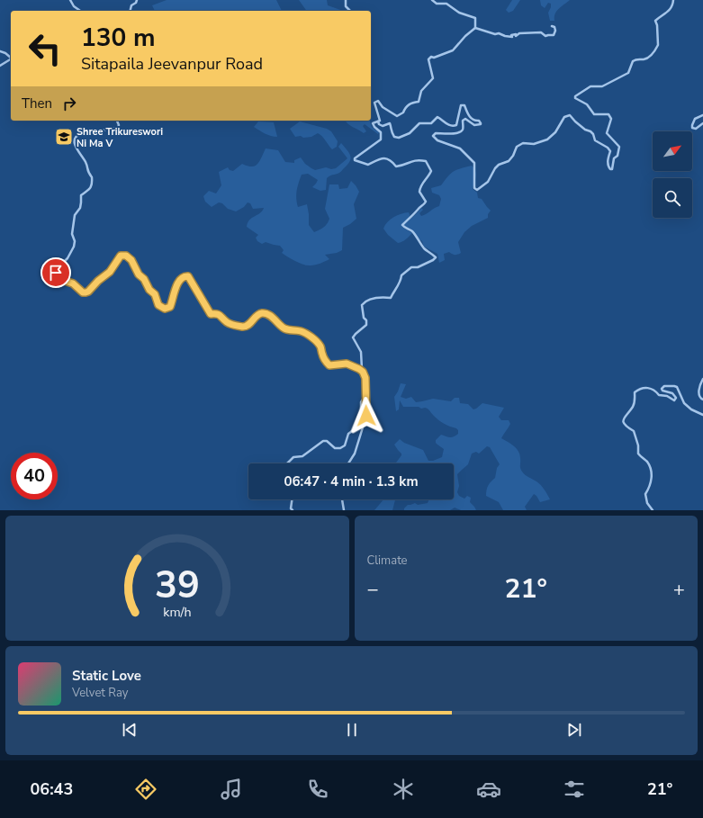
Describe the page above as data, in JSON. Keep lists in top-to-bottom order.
{
  "places": {
    "school or university": ["Shree Trikureswori Ni Ma V"]
  },
  "north": "top right",
  "page": {
    "turn": ["130 m", "Sitapaila Jeevanpur Road"],
    "then": "Then",
    "limit": "40",
    "trip": "06:47 · 4 min · 1.3 km",
    "tile": "Climate",
    "heat": ["−", "21°", "+"],
    "song": ["Static Love", "Velvet Ray"],
    "tabs": ["06:43", "21°"],
    "gauge": ["39", "km/h"]
  }
}
